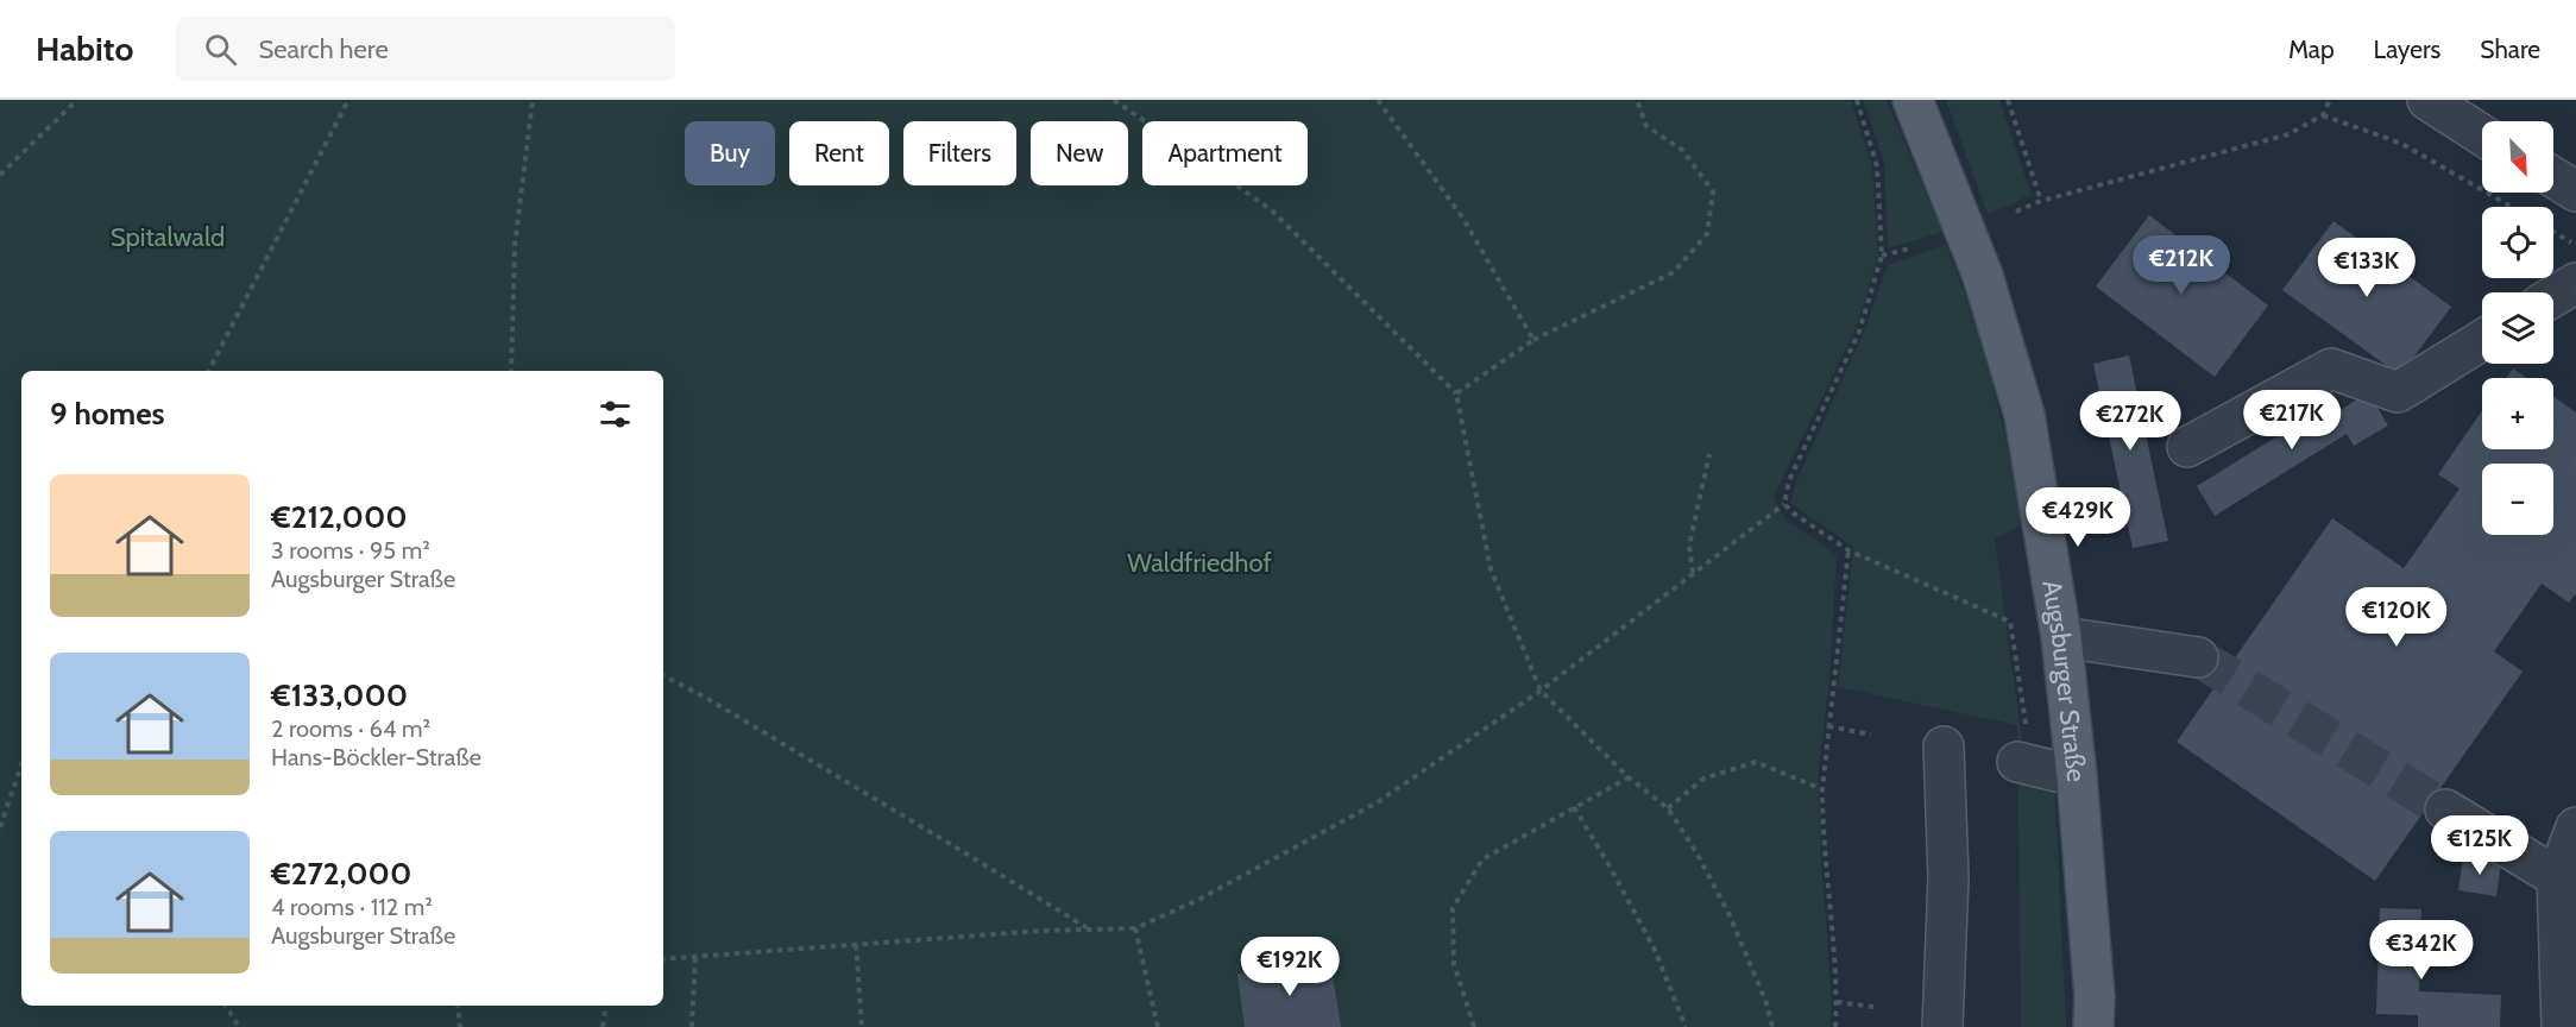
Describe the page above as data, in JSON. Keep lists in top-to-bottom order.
{
  "streets": {
    "main road": ["Augsburger Straße"]
  },
  "parks": ["Spitalwald", "Waldfriedhof"],
  "north": "bottom right",
  "page": {
    "header": "Habito",
    "search": "Search here",
    "nav": ["Map", "Layers", "Share"],
    "map_buttons": ["+", "−"],
    "chip": [
      "Buy",
      "Rent",
      "Filters",
      "New",
      "Apartment"
    ],
    "price": [
      "€212K",
      "€133K",
      "€217K",
      "€272K",
      "€429K",
      "€120K",
      "€125K",
      "€342K",
      "€192K"
    ],
    "heading": "9 homes",
    "list": [
      {
        "name": "€212,000",
        "note": "3 rooms · 95 m² · Augsburger Straße"
      },
      {
        "name": "€133,000",
        "note": "2 rooms · 64 m² · Hans-Böckler-Straße"
      },
      {
        "name": "€272,000",
        "note": "4 rooms · 112 m² · Augsburger Straße"
      }
    ]
  }
}
